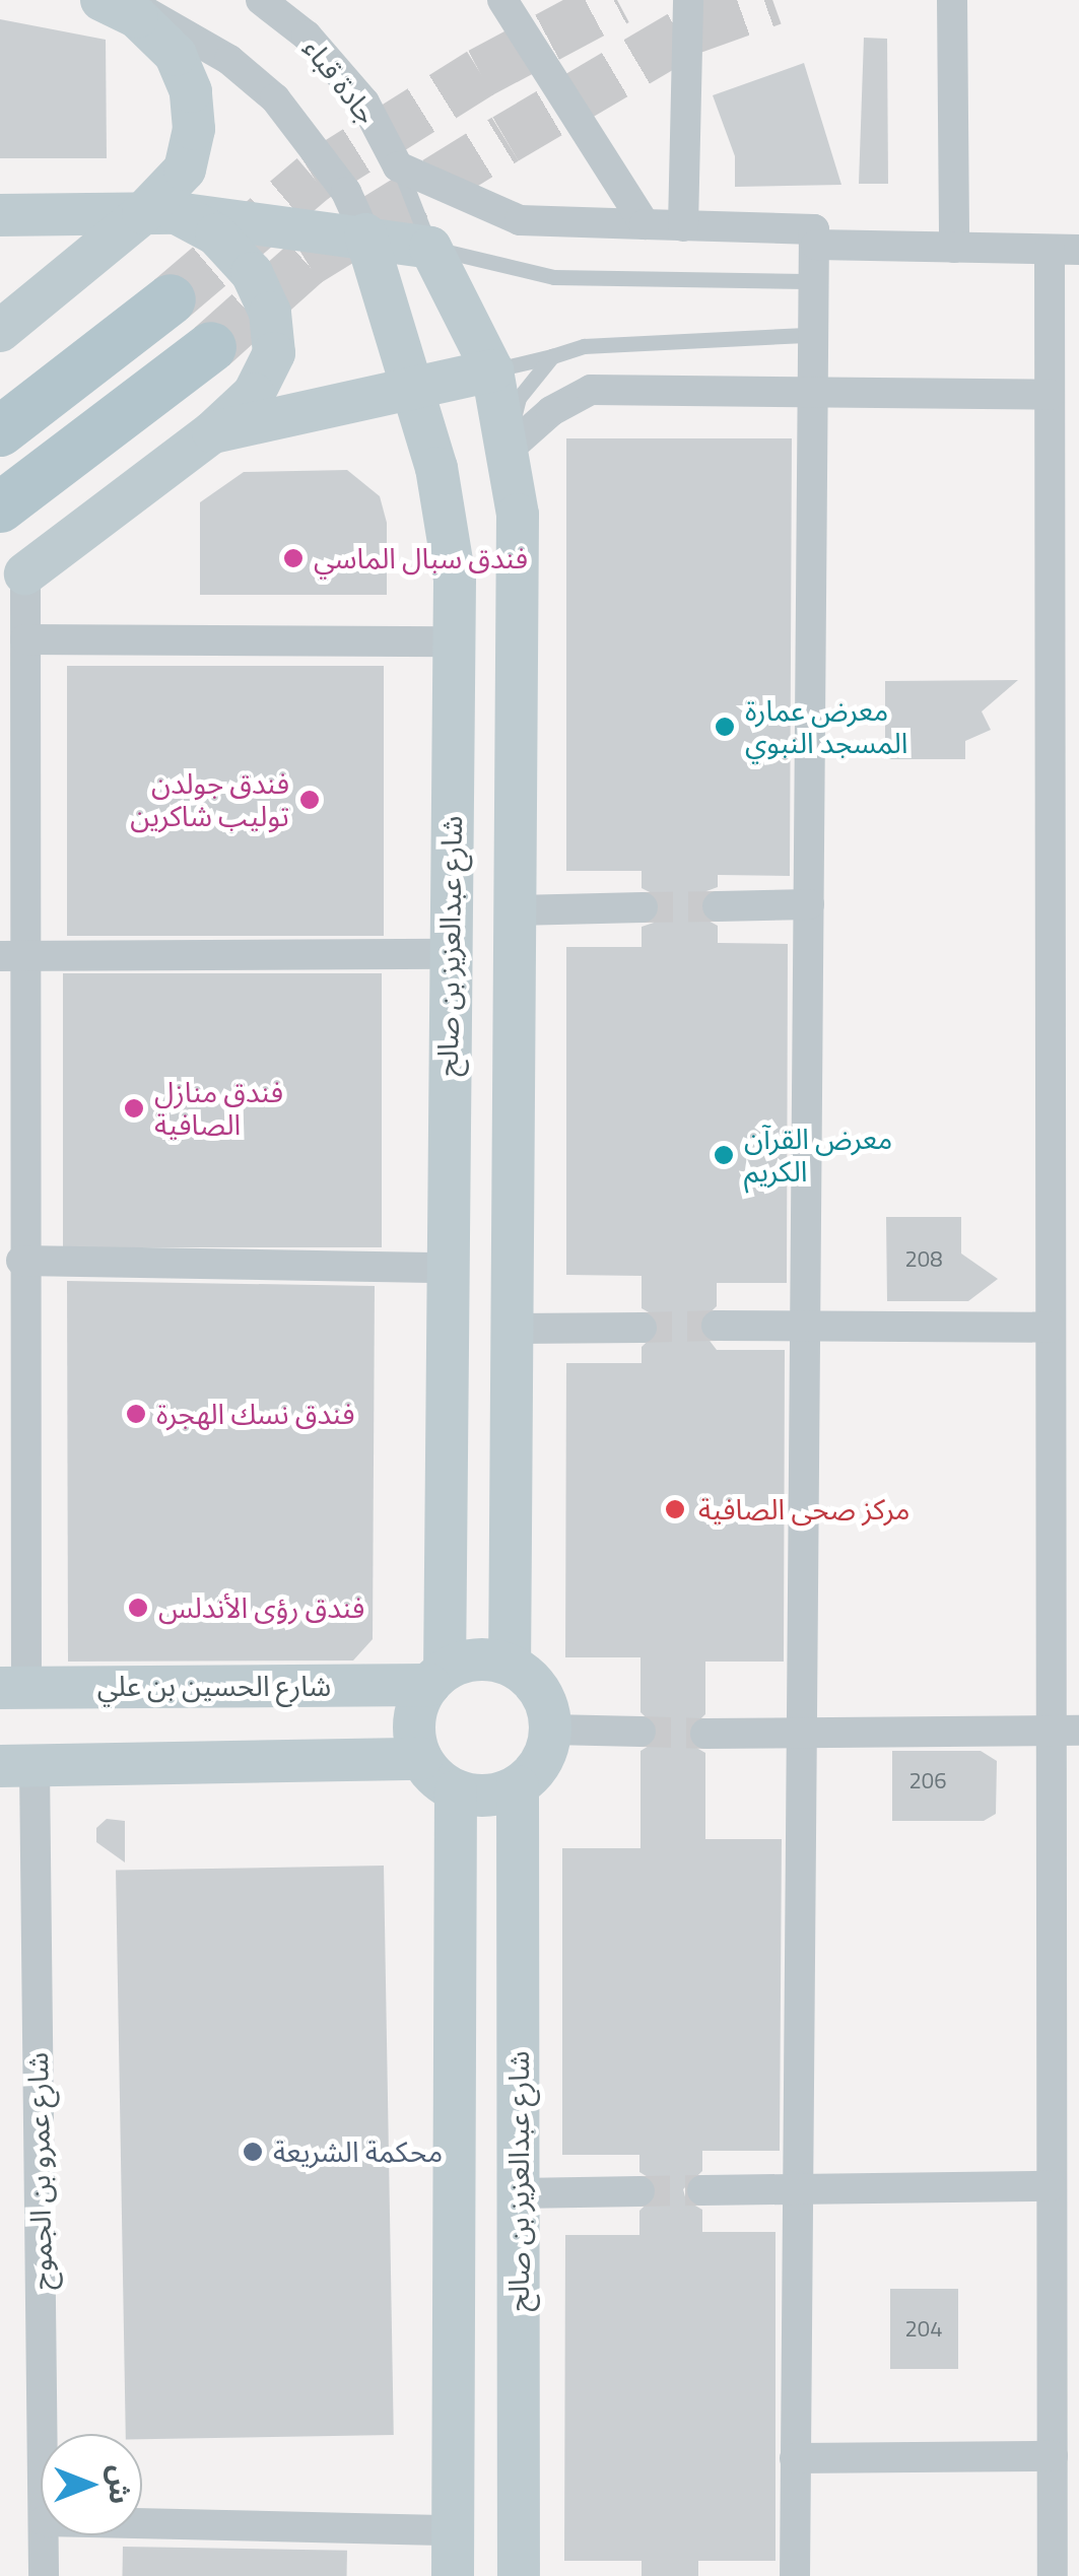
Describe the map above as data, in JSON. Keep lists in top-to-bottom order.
{
  "streets": {
    "main road": ["شارع عبدالعزيز بن صالح", "شارع الحسين بن علي"],
    "street": ["جادة قباء", "شارع عمرو بن الجموح"]
  },
  "crossings": [
    ["شارع عبدالعزيز بن صالح", "شارع الحسين بن علي"]
  ],
  "places": [
    "فندق سبال الماسي",
    "معرض عمارة المسجد النبوي",
    "فندق جولدن توليب شاكرين",
    "فندق منازل الصافية",
    "معرض القرآن الكريم",
    "فندق نسك الهجرة",
    "مركز صحى الصافية",
    "فندق رؤى الأندلس",
    "محكمة الشريعة"
  ],
  "house_numbers": ["208", "206", "204"],
  "north": "right"
}
